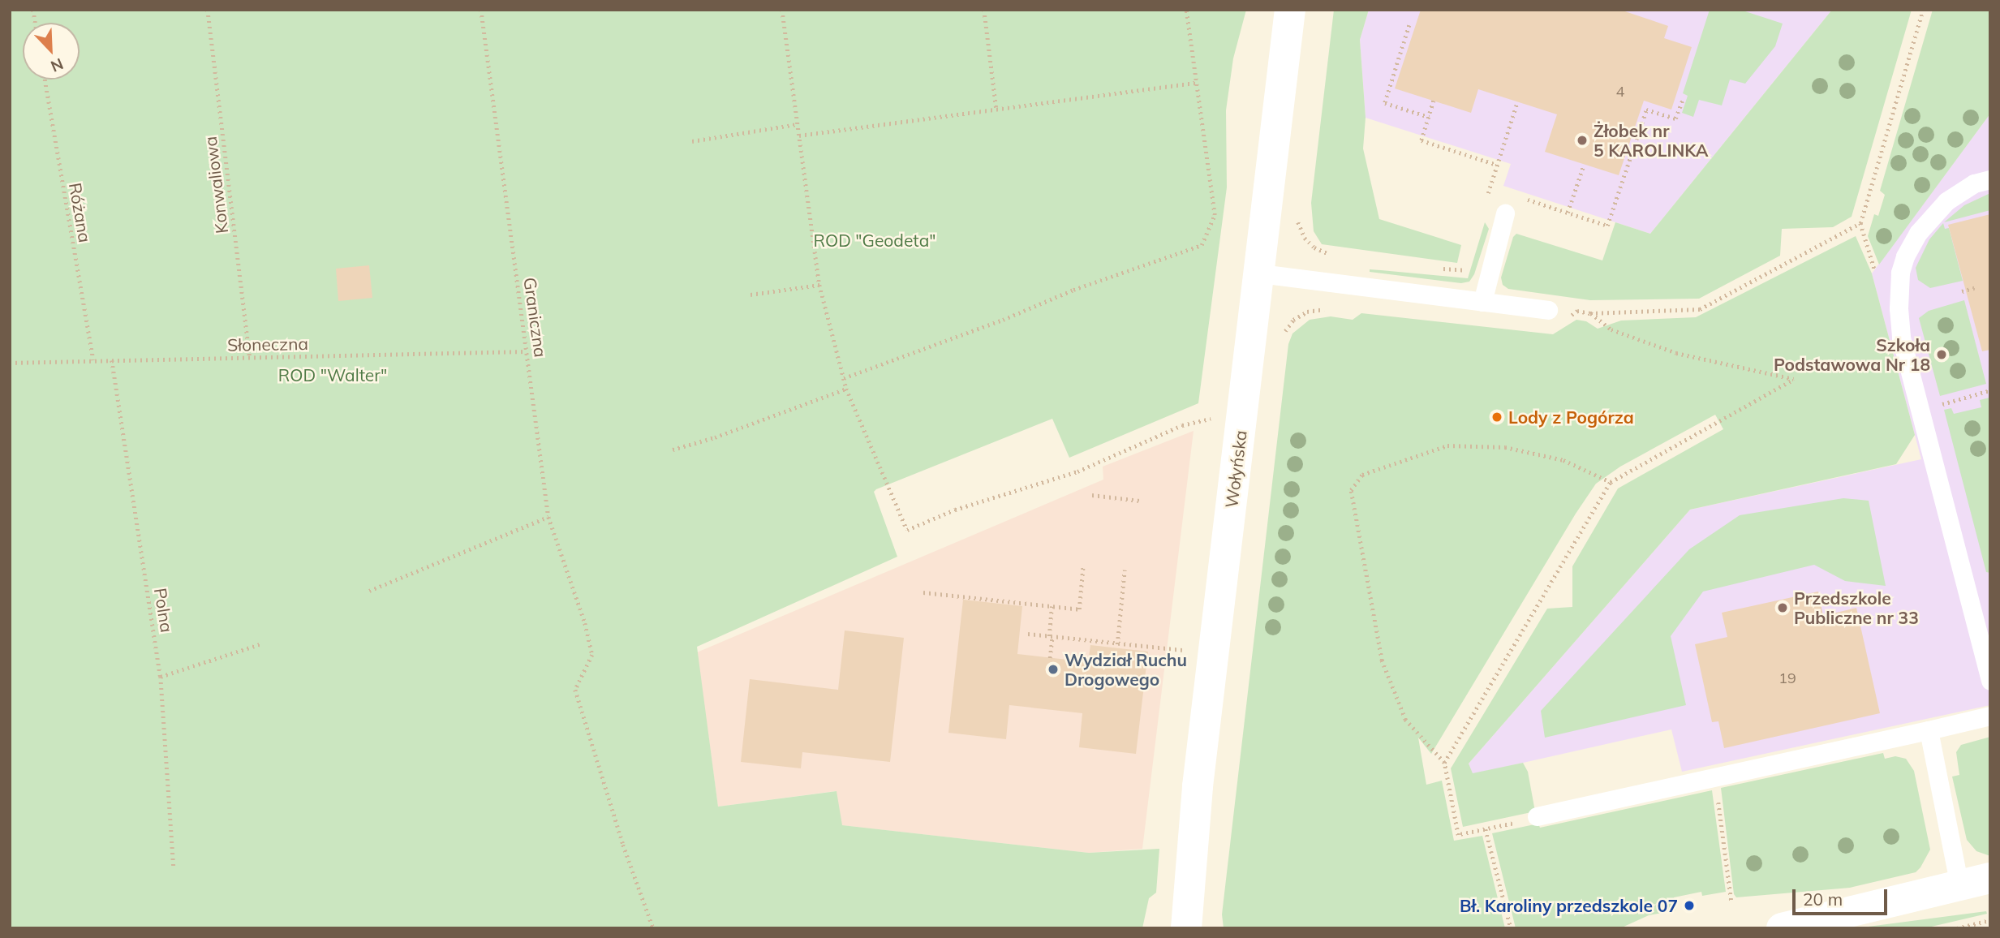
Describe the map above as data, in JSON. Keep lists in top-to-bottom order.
{
  "streets": {
    "street": ["Wołyńska"],
    "path": [
      "Konwaliowa",
      "Różana",
      "Graniczna",
      "Słoneczna",
      "Polna"
    ]
  },
  "crossings": [
    ["Konwaliowa", "Słoneczna"],
    ["Różana", "Słoneczna"],
    ["Graniczna", "Słoneczna"],
    ["Słoneczna", "Polna"]
  ],
  "parks": ["ROD \"Geodeta\"", "ROD \"Walter\""],
  "places": [
    "Żłobek nr 5 KAROLINKA",
    "Szkoła Podstawowa Nr 18",
    "Lody z Pogórza",
    "Przedszkole Publiczne nr 33",
    "Wydział Ruchu Drogowego",
    "Bł. Karoliny przedszkole 07"
  ],
  "house_numbers": ["4", "19"],
  "scale_bar": "20 m",
  "north": "bottom right"
}
